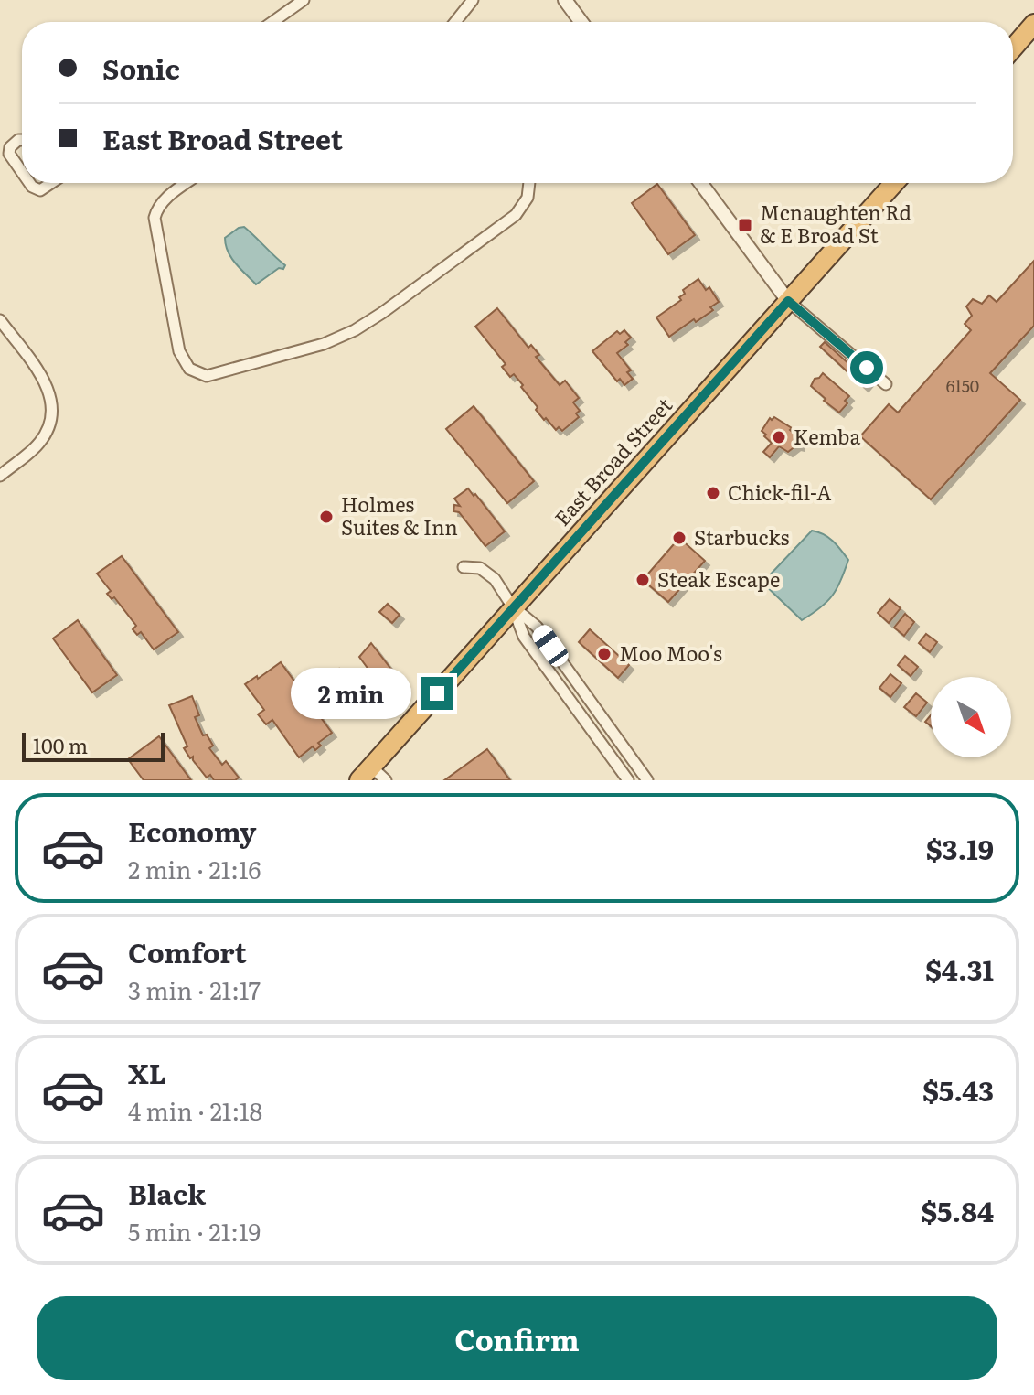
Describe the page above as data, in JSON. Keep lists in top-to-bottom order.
{
  "streets": {
    "highway": ["East Broad Street"]
  },
  "places": {
    "transit": ["Mcnaughten Rd & E Broad St"],
    "other": [
      "Kemba",
      "Chick-fil-A",
      "Holmes Suites & Inn",
      "Starbucks",
      "Steak Escape",
      "Moo Moo's"
    ]
  },
  "house_numbers": ["6150"],
  "scale_bar": "100 m",
  "north": "bottom right",
  "page": {
    "banner": ["Sonic", "East Broad Street"],
    "bubble": "2 min",
    "scale": "100 m",
    "list": [
      {
        "name": "Economy",
        "note": "2 min · 21:16",
        "value": "$3.19"
      },
      {
        "name": "Comfort",
        "note": "3 min · 21:17",
        "value": "$4.31"
      },
      {
        "name": "XL",
        "note": "4 min · 21:18",
        "value": "$5.43"
      },
      {
        "name": "Black",
        "note": "5 min · 21:19",
        "value": "$5.84"
      }
    ],
    "buttons": "Confirm"
  }
}
